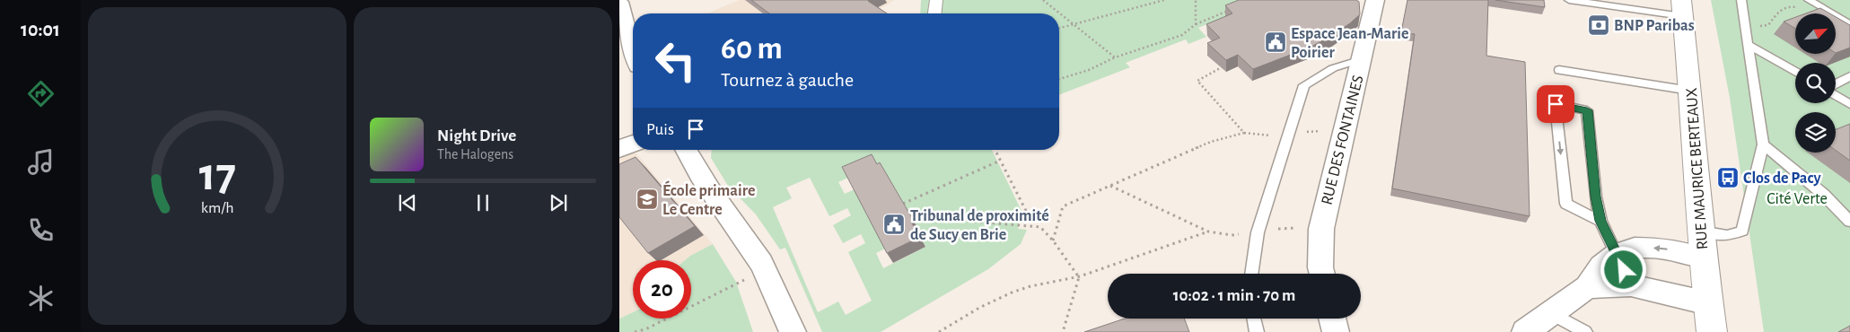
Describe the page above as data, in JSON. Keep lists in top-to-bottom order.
{
  "streets": {
    "street": ["RUE DES FONTAINES", "RUE MAURICE BERTEAUX"]
  },
  "parks": ["Cité Verte"],
  "places": {
    "bank": ["BNP Paribas"],
    "public building": ["Espace Jean-Marie Poirier", "Tribunal de proximité de Sucy en Brie"],
    "bus stop": ["Clos de Pacy"],
    "school or university": ["École primaire Le Centre"]
  },
  "north": "top right",
  "page": {
    "tabs": "10:01",
    "turn": ["60 m", "Tournez à gauche"],
    "then": "Puis",
    "song": ["Night Drive", "The Halogens"],
    "limit": "20",
    "trip": "10:02 · 1 min · 70 m",
    "gauge": ["17", "km/h"]
  }
}
